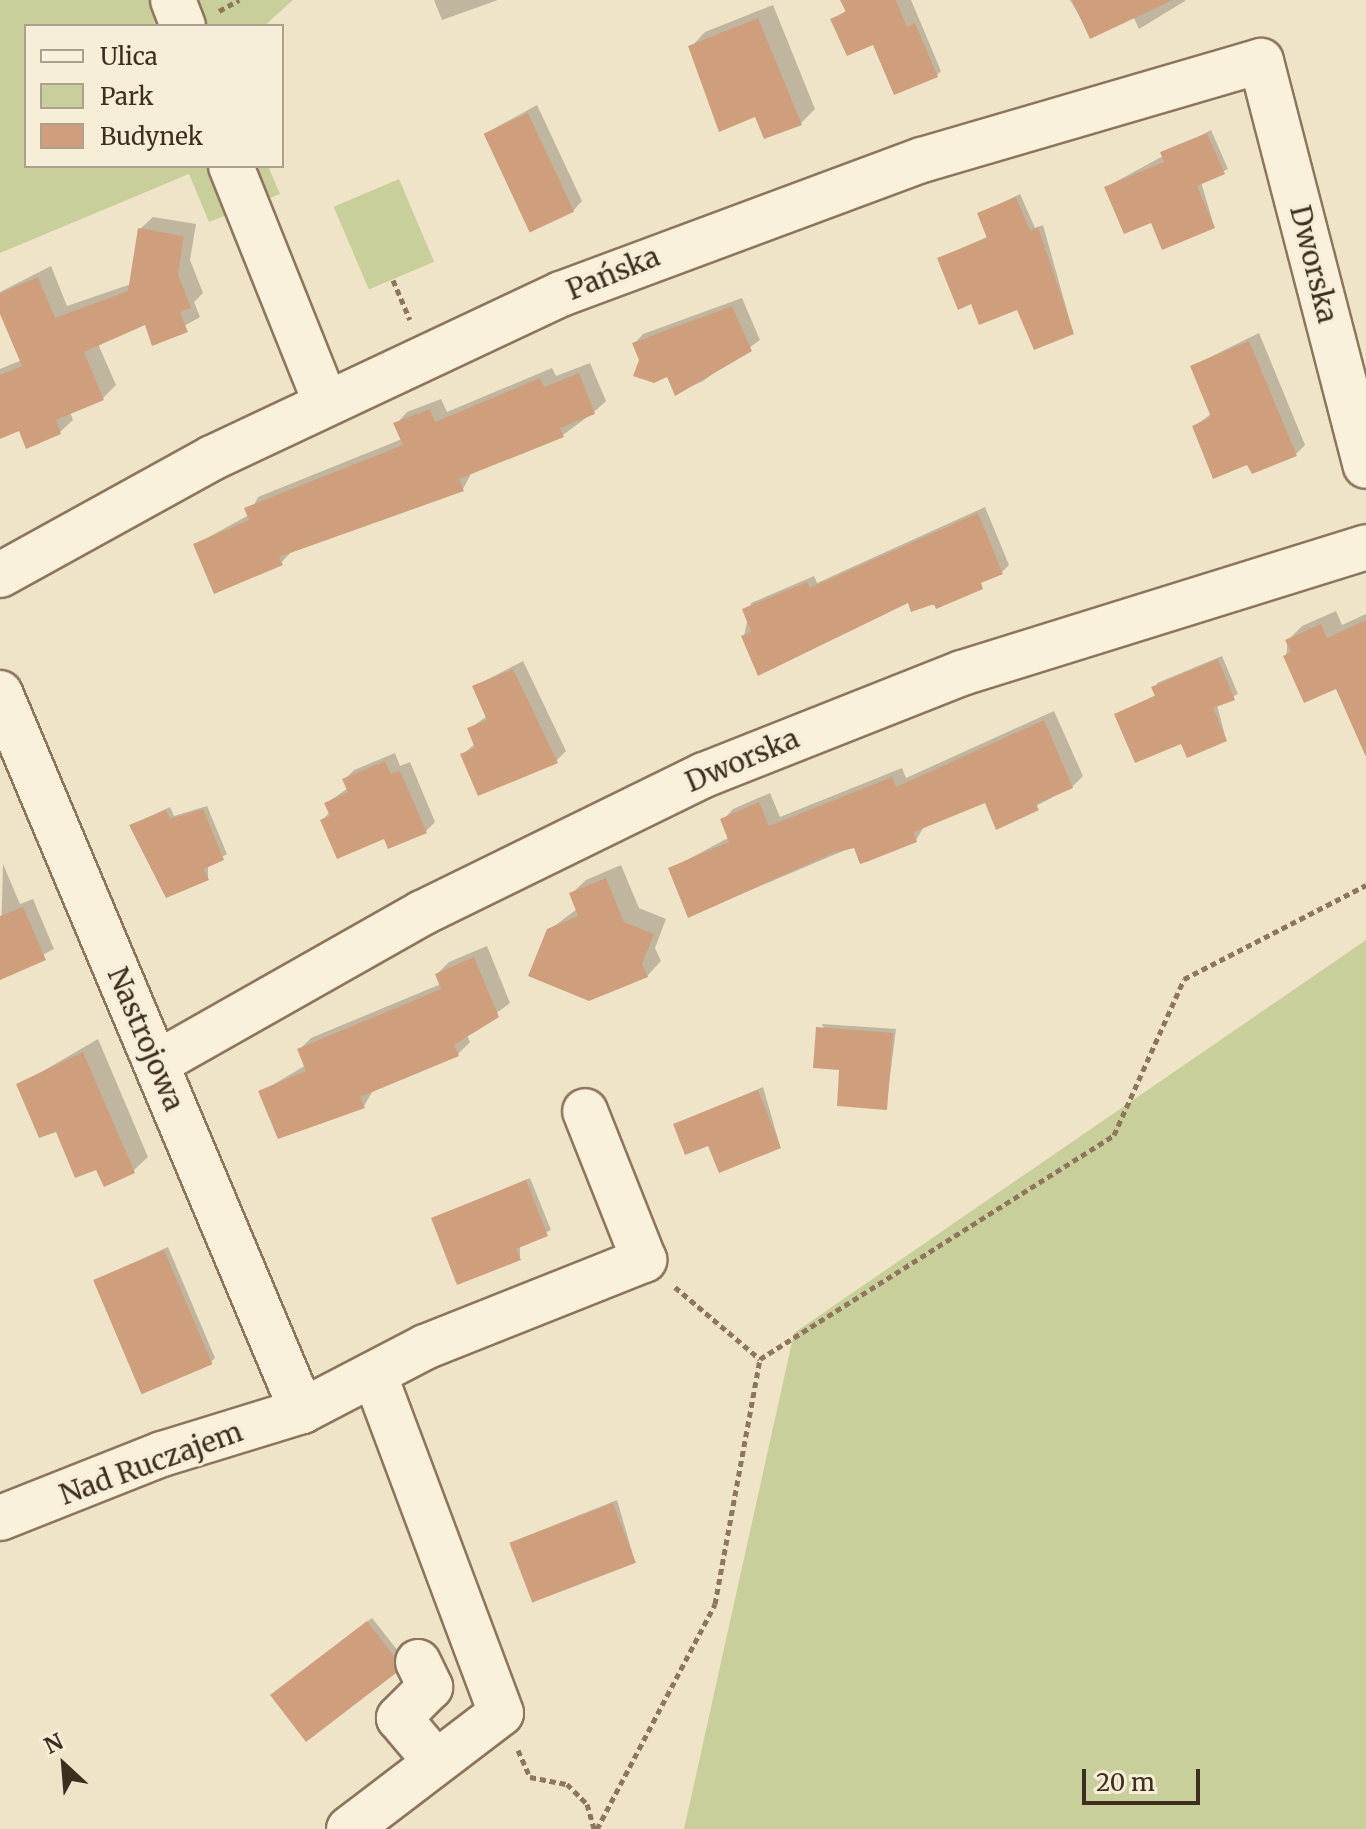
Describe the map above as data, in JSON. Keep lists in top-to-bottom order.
{
  "streets": {
    "street": [
      "Dworska",
      "Pańska",
      "Nastrojowa",
      "Nad Ruczajem"
    ]
  },
  "crossings": [
    ["Dworska", "Pańska"],
    ["Dworska", "Nastrojowa"],
    ["Nastrojowa", "Nad Ruczajem"]
  ],
  "legend": ["Ulica", "Park", "Budynek"],
  "scale_bar": "20 m",
  "north": "top left"
}
